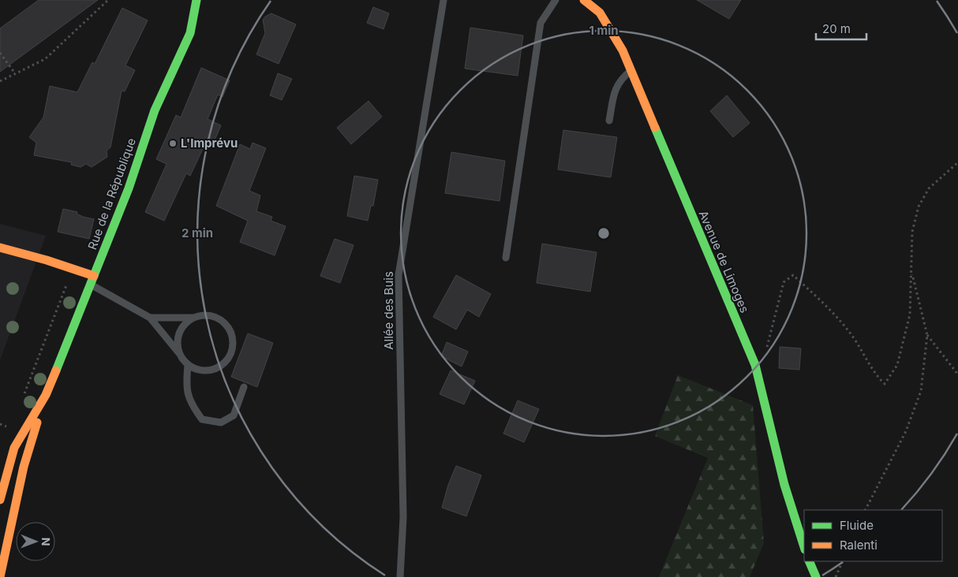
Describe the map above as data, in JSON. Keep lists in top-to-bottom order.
{
  "streets": {
    "main road": ["Rue de la République", "Avenue de Limoges"],
    "lane": ["Allée des Buis"]
  },
  "places": ["L'Imprévu"],
  "legend": ["Fluide", "Ralenti"],
  "scale_bar": "20 m",
  "north": "right",
  "rings": ["1 min", "2 min"]
}
